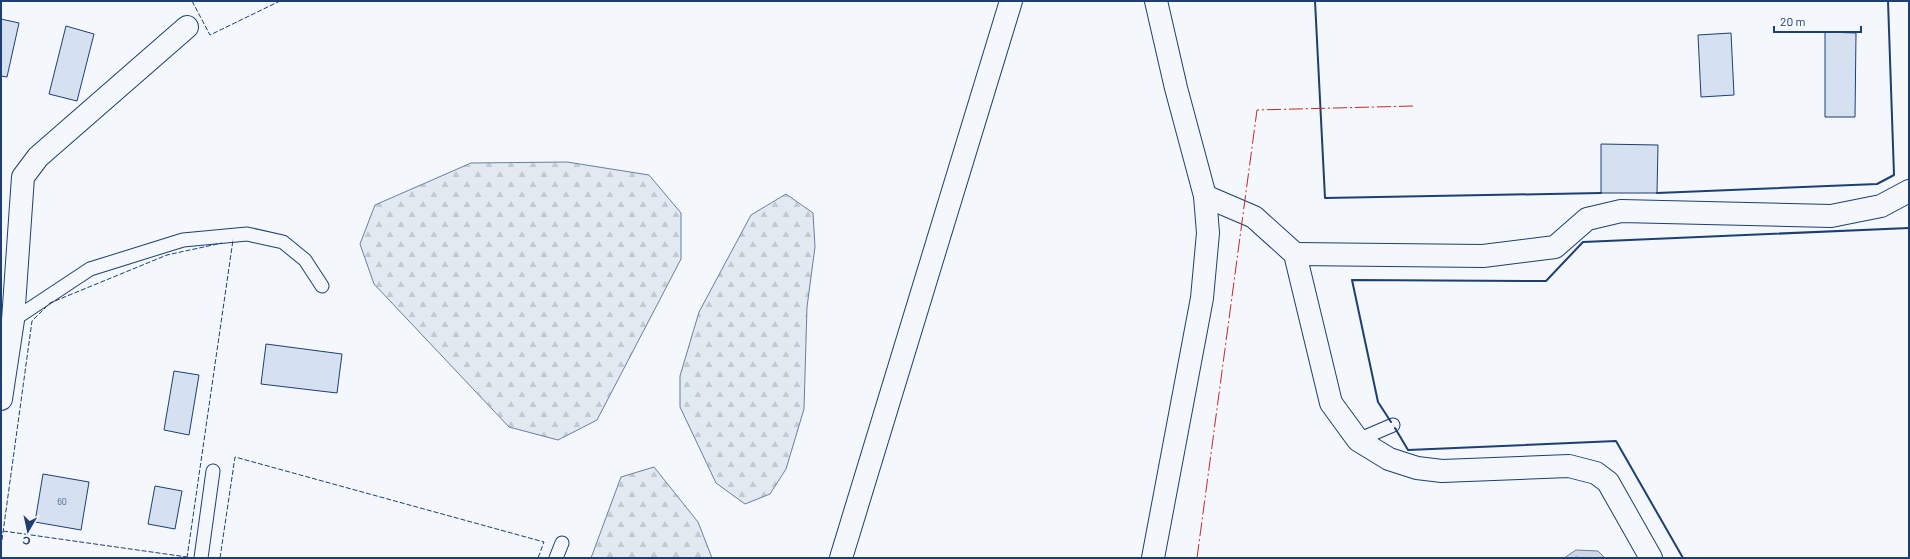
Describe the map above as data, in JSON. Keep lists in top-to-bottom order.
{
  "house_numbers": ["60"],
  "scale_bar": "20 m",
  "north": "bottom"
}
